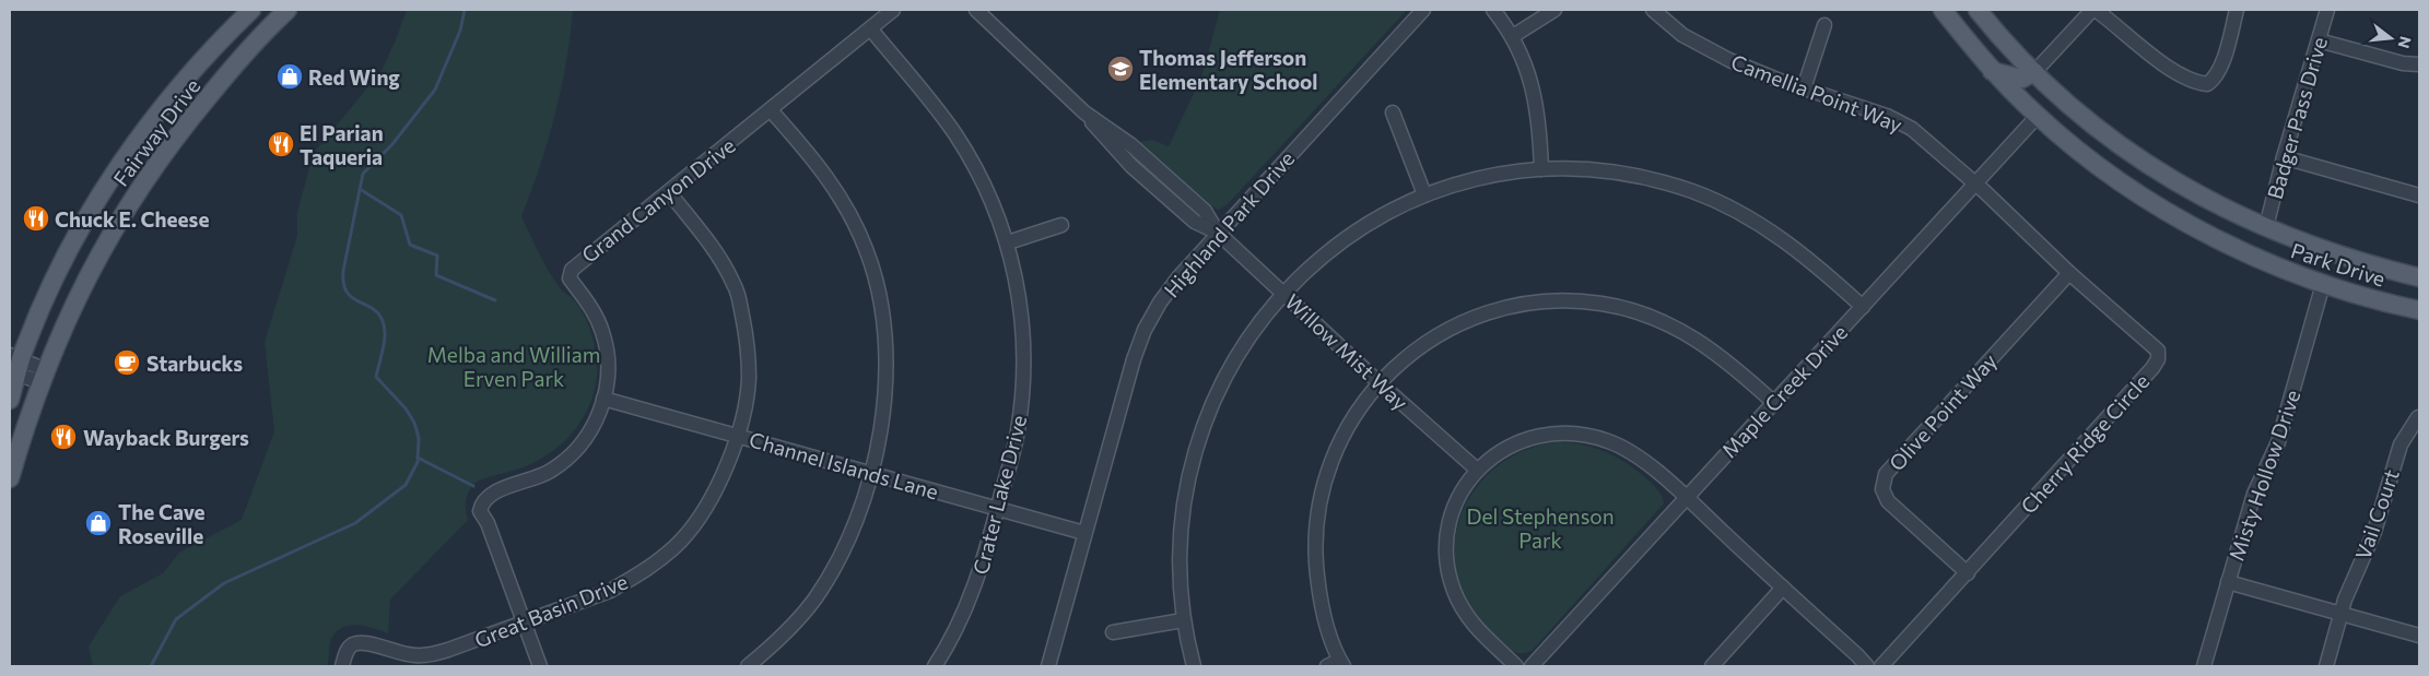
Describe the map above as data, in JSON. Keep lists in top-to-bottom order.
{
  "streets": {
    "main road": ["Fairway Drive", "Park Drive"],
    "street": [
      "Camellia Point Way",
      "Badger Pass Drive",
      "Grand Canyon Drive",
      "Highland Park Drive",
      "Willow Mist Way",
      "Maple Creek Drive",
      "Olive Point Way",
      "Cherry Ridge Circle",
      "Channel Islands Lane",
      "Misty Hollow Drive",
      "Crater Lake Drive",
      "Vail Court",
      "Great Basin Drive"
    ]
  },
  "crossings": [
    ["Camellia Point Way", "Maple Creek Drive"],
    ["Camellia Point Way", "Cherry Ridge Circle"],
    ["Badger Pass Drive", "Park Drive"],
    ["Grand Canyon Drive", "Channel Islands Lane"],
    ["Grand Canyon Drive", "Crater Lake Drive"],
    ["Grand Canyon Drive", "Great Basin Drive"],
    ["Highland Park Drive", "Willow Mist Way"],
    ["Highland Park Drive", "Channel Islands Lane"],
    ["Park Drive", "Maple Creek Drive"],
    ["Park Drive", "Misty Hollow Drive"],
    ["Maple Creek Drive", "Cherry Ridge Circle"],
    ["Olive Point Way", "Cherry Ridge Circle"],
    ["Channel Islands Lane", "Crater Lake Drive"],
    ["Channel Islands Lane", "Great Basin Drive"]
  ],
  "parks": ["Melba and William Erven Park", "Del Stephenson Park"],
  "places": {
    "school or university": ["Thomas Jefferson Elementary School"],
    "shop": ["Red Wing", "The Cave Roseville"],
    "restaurant": ["El Parian Taqueria", "Chuck E. Cheese", "Wayback Burgers"],
    "cafe": ["Starbucks"]
  },
  "north": "right"
}
